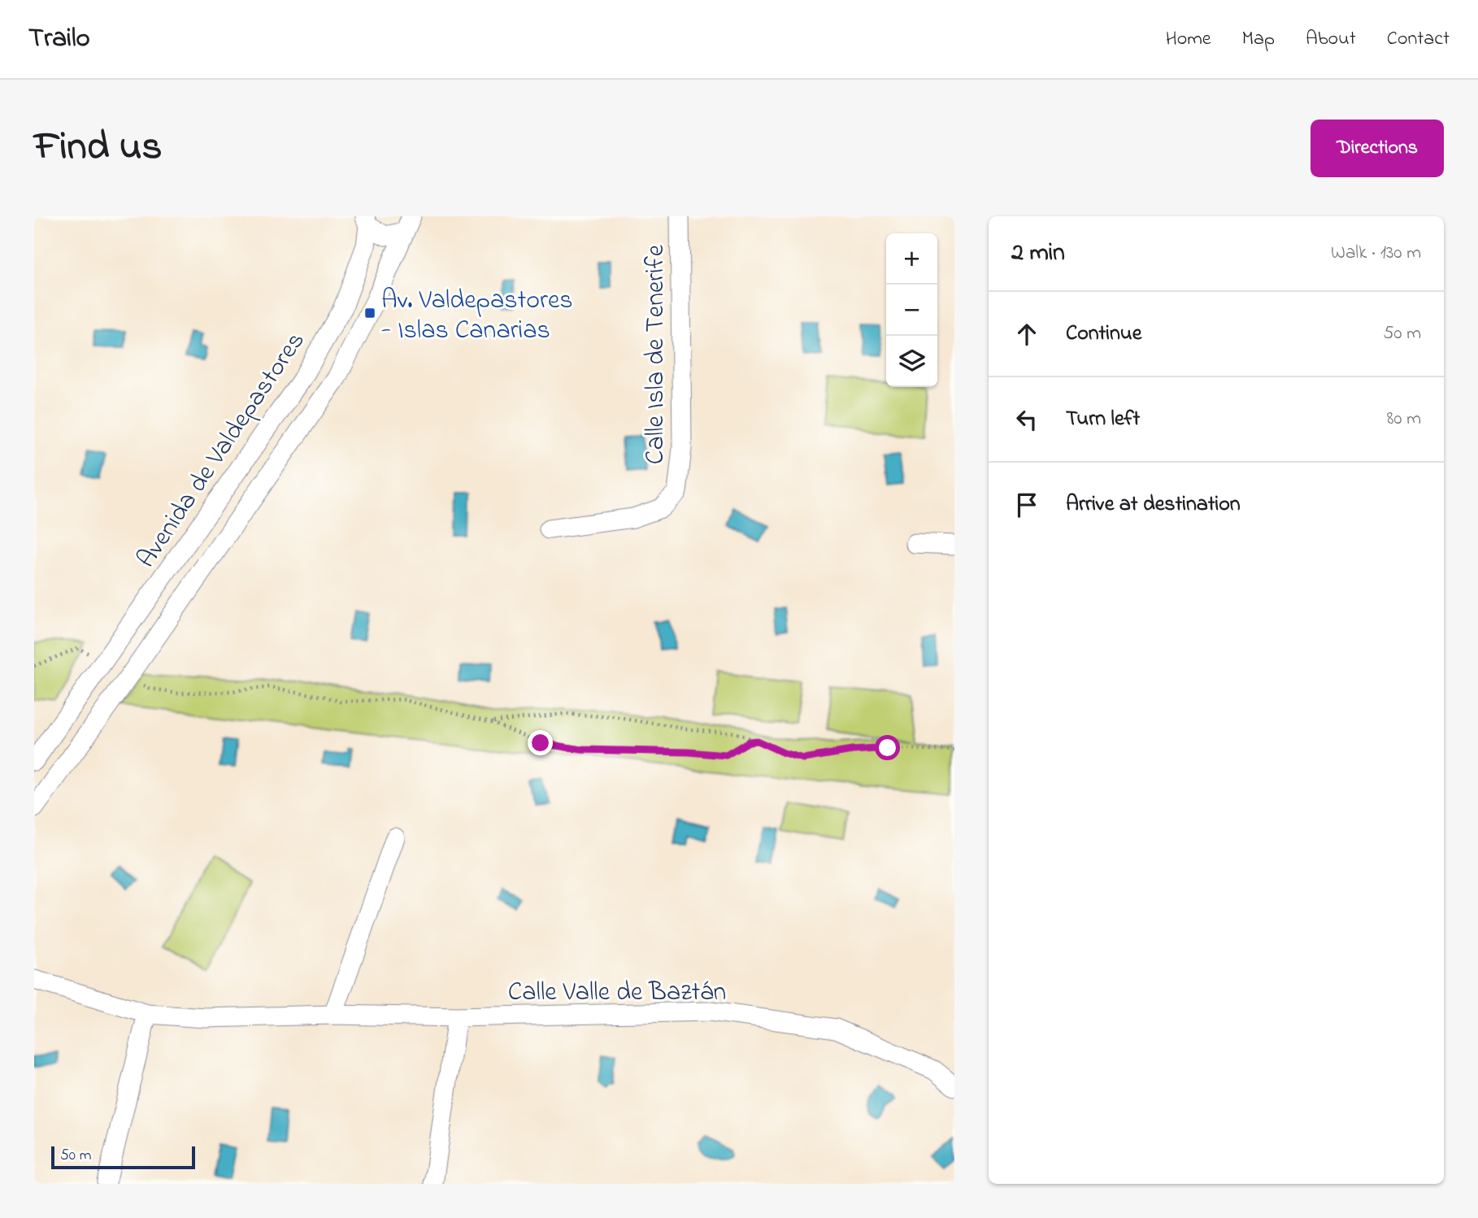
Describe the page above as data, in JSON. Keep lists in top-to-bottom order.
{
  "streets": {
    "street": ["Calle Isla de Tenerife", "Avenida de Valdepastores", "Calle Valle de Baztán"]
  },
  "places": {
    "transit": ["Av. Valdepastores - Islas Canarias"]
  },
  "scale_bar": "50 m",
  "page": {
    "header": "Trailo",
    "nav": [
      "Home",
      "Map",
      "About",
      "Contact"
    ],
    "title": "Find us",
    "buttons": "Directions",
    "heading": ["2 min", "Walk · 130 m"],
    "map_buttons": ["+", "−"],
    "list": [
      ["Continue", "50 m"],
      ["Turn left", "80 m"],
      "Arrive at destination"
    ],
    "scale": "50 m"
  }
}
